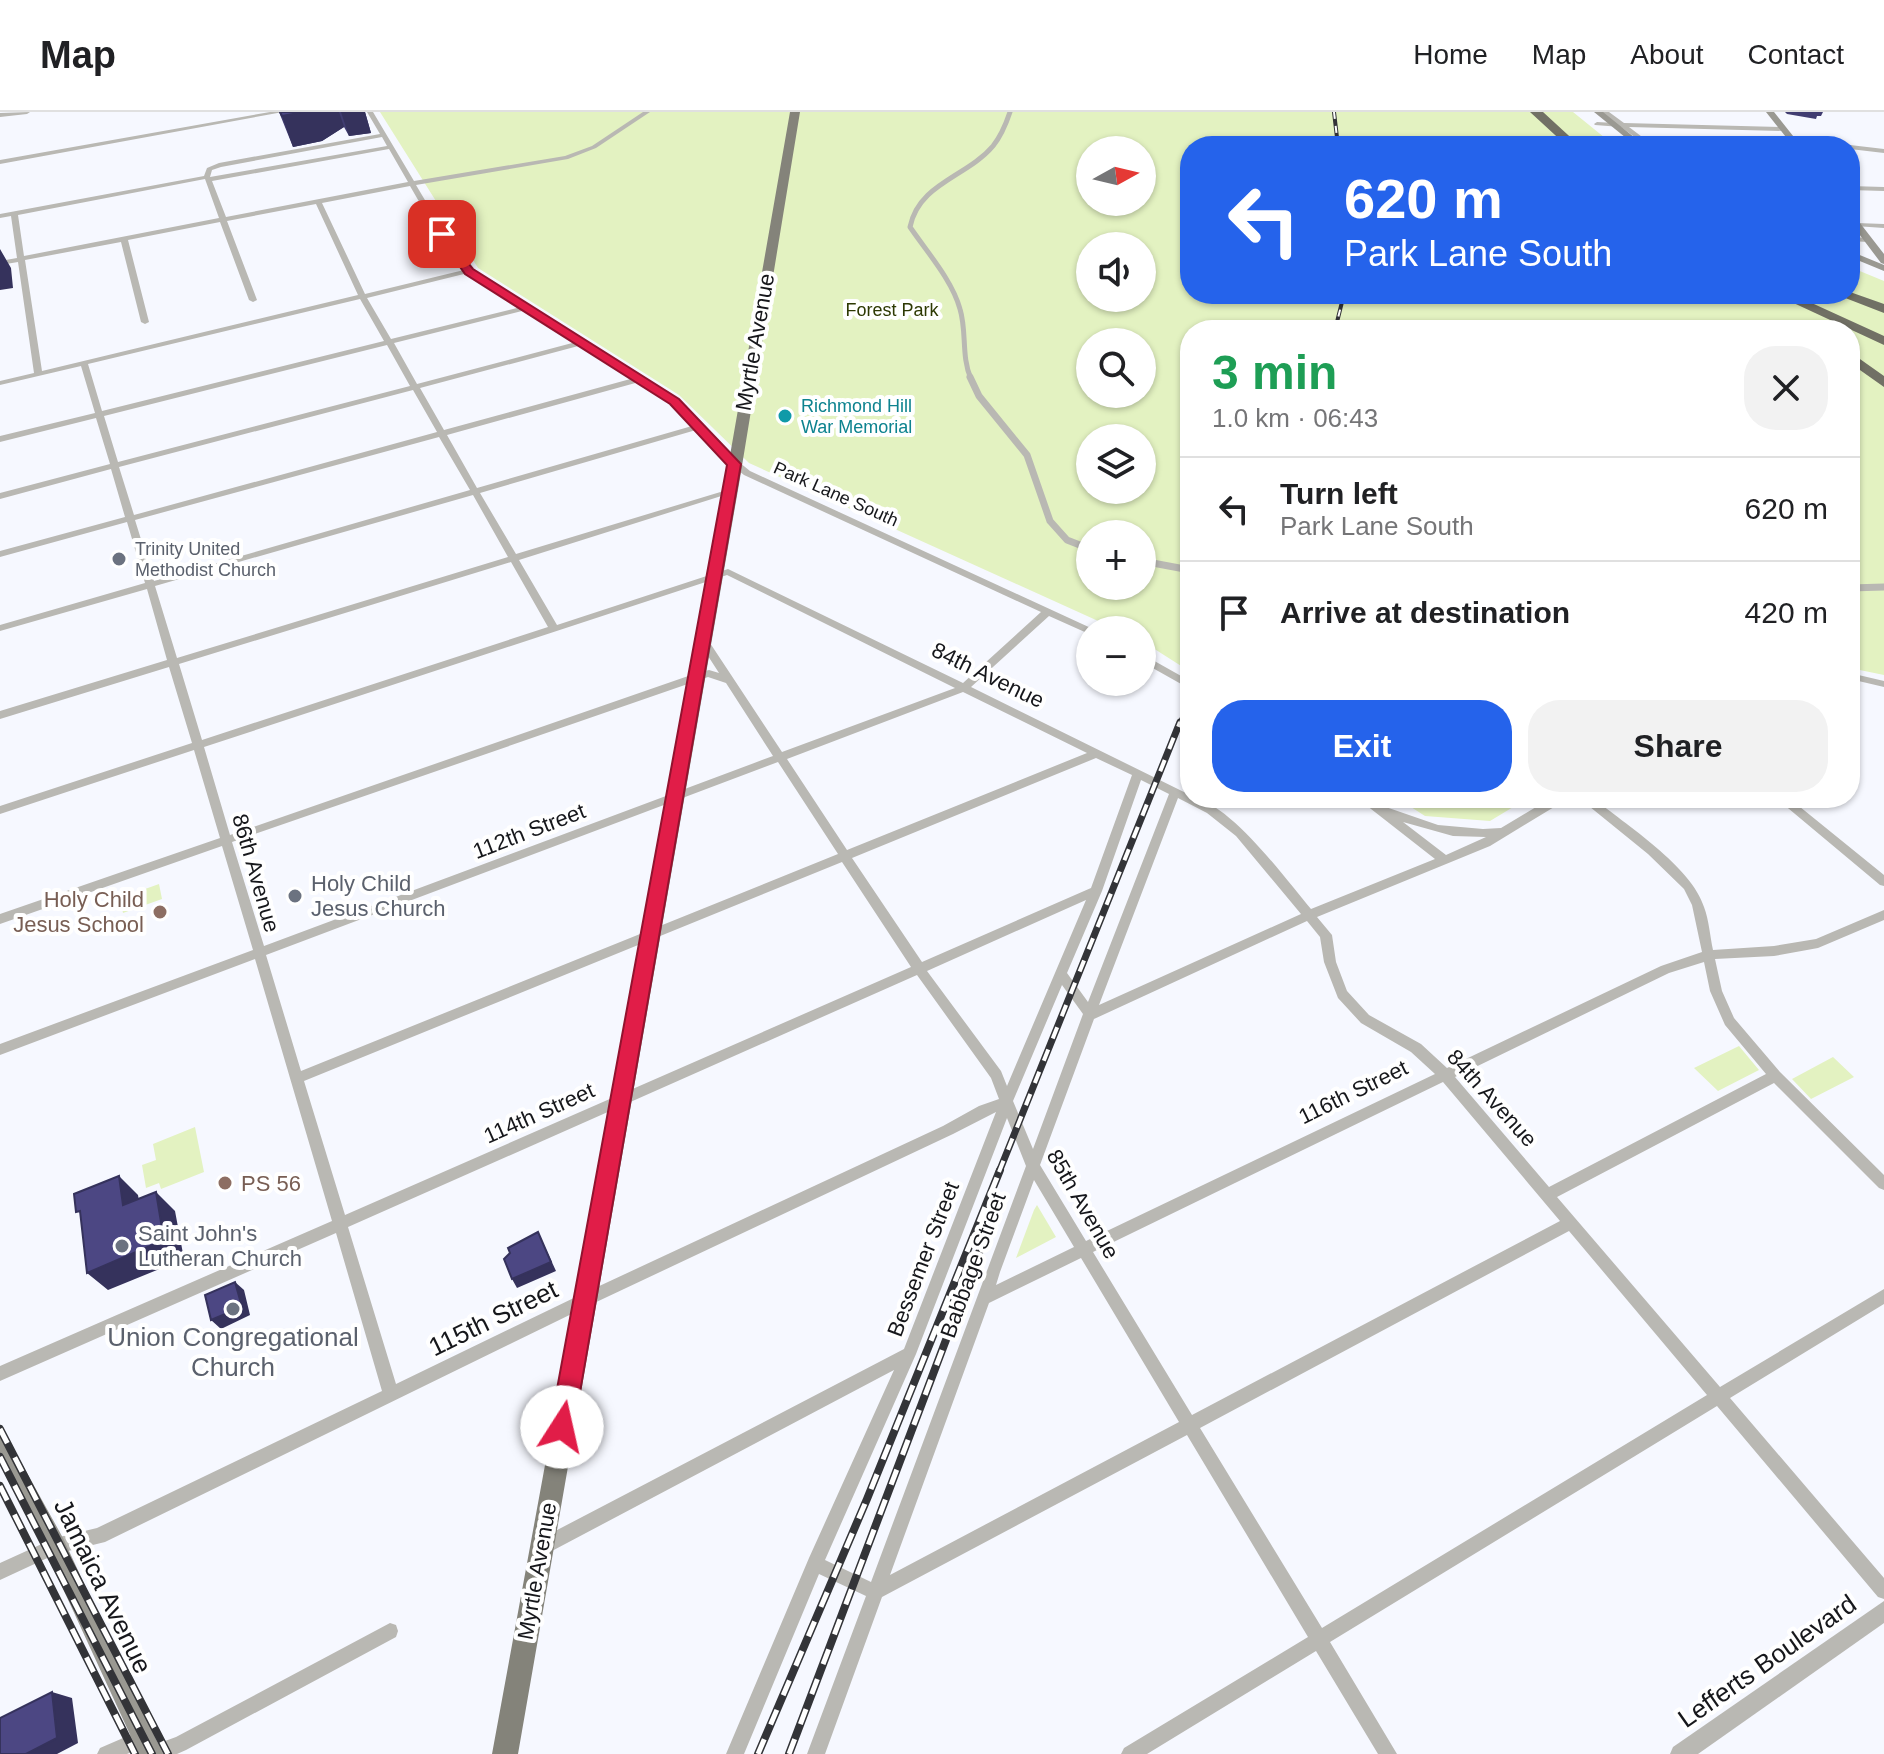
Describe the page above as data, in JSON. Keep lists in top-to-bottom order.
{
  "streets": {
    "main road": ["Myrtle Avenue", "Jamaica Avenue"],
    "street": [
      "Park Lane South",
      "84th Avenue",
      "112th Street",
      "86th Avenue",
      "116th Street",
      "114th Street",
      "85th Avenue",
      "Bessemer Street",
      "Babbage Street",
      "115th Street",
      "Lefferts Boulevard"
    ]
  },
  "crossings": [
    ["Myrtle Avenue", "Park Lane South"],
    ["Myrtle Avenue", "84th Avenue"],
    ["Myrtle Avenue", "112th Street"],
    ["Myrtle Avenue", "114th Street"],
    ["Myrtle Avenue", "85th Avenue"],
    ["Myrtle Avenue", "115th Street"],
    ["Park Lane South", "112th Street"],
    ["84th Avenue", "112th Street"],
    ["84th Avenue", "116th Street"],
    ["84th Avenue", "Bessemer Street"],
    ["84th Avenue", "Babbage Street"],
    ["112th Street", "86th Avenue"],
    ["112th Street", "85th Avenue"],
    ["86th Avenue", "114th Street"],
    ["86th Avenue", "115th Street"],
    ["116th Street", "85th Avenue"],
    ["116th Street", "Babbage Street"],
    ["114th Street", "85th Avenue"],
    ["114th Street", "Bessemer Street"],
    ["85th Avenue", "Bessemer Street"],
    ["85th Avenue", "Babbage Street"],
    ["85th Avenue", "115th Street"],
    ["Bessemer Street", "115th Street"],
    ["115th Street", "Jamaica Avenue"]
  ],
  "parks": ["Forest Park"],
  "places": [
    "Richmond Hill War Memorial",
    "Trinity United Methodist Church",
    "Holy Child Jesus Church",
    "Holy Child Jesus School",
    "PS 56",
    "Saint John's Lutheran Church",
    "Union Congregational Church"
  ],
  "north": "right",
  "page": {
    "header": "Map",
    "nav": [
      "Home",
      "Map",
      "About",
      "Contact"
    ],
    "map_buttons": ["+", "−"],
    "turn": ["620 m", "Park Lane South"],
    "heading": ["3 min", "1.0 km · 06:43"],
    "list": [
      {
        "name": "Turn left",
        "note": "Park Lane South",
        "value": "620 m"
      },
      {
        "name": "Arrive at destination",
        "value": "420 m"
      }
    ],
    "buttons": ["Exit", "Share"]
  }
}
